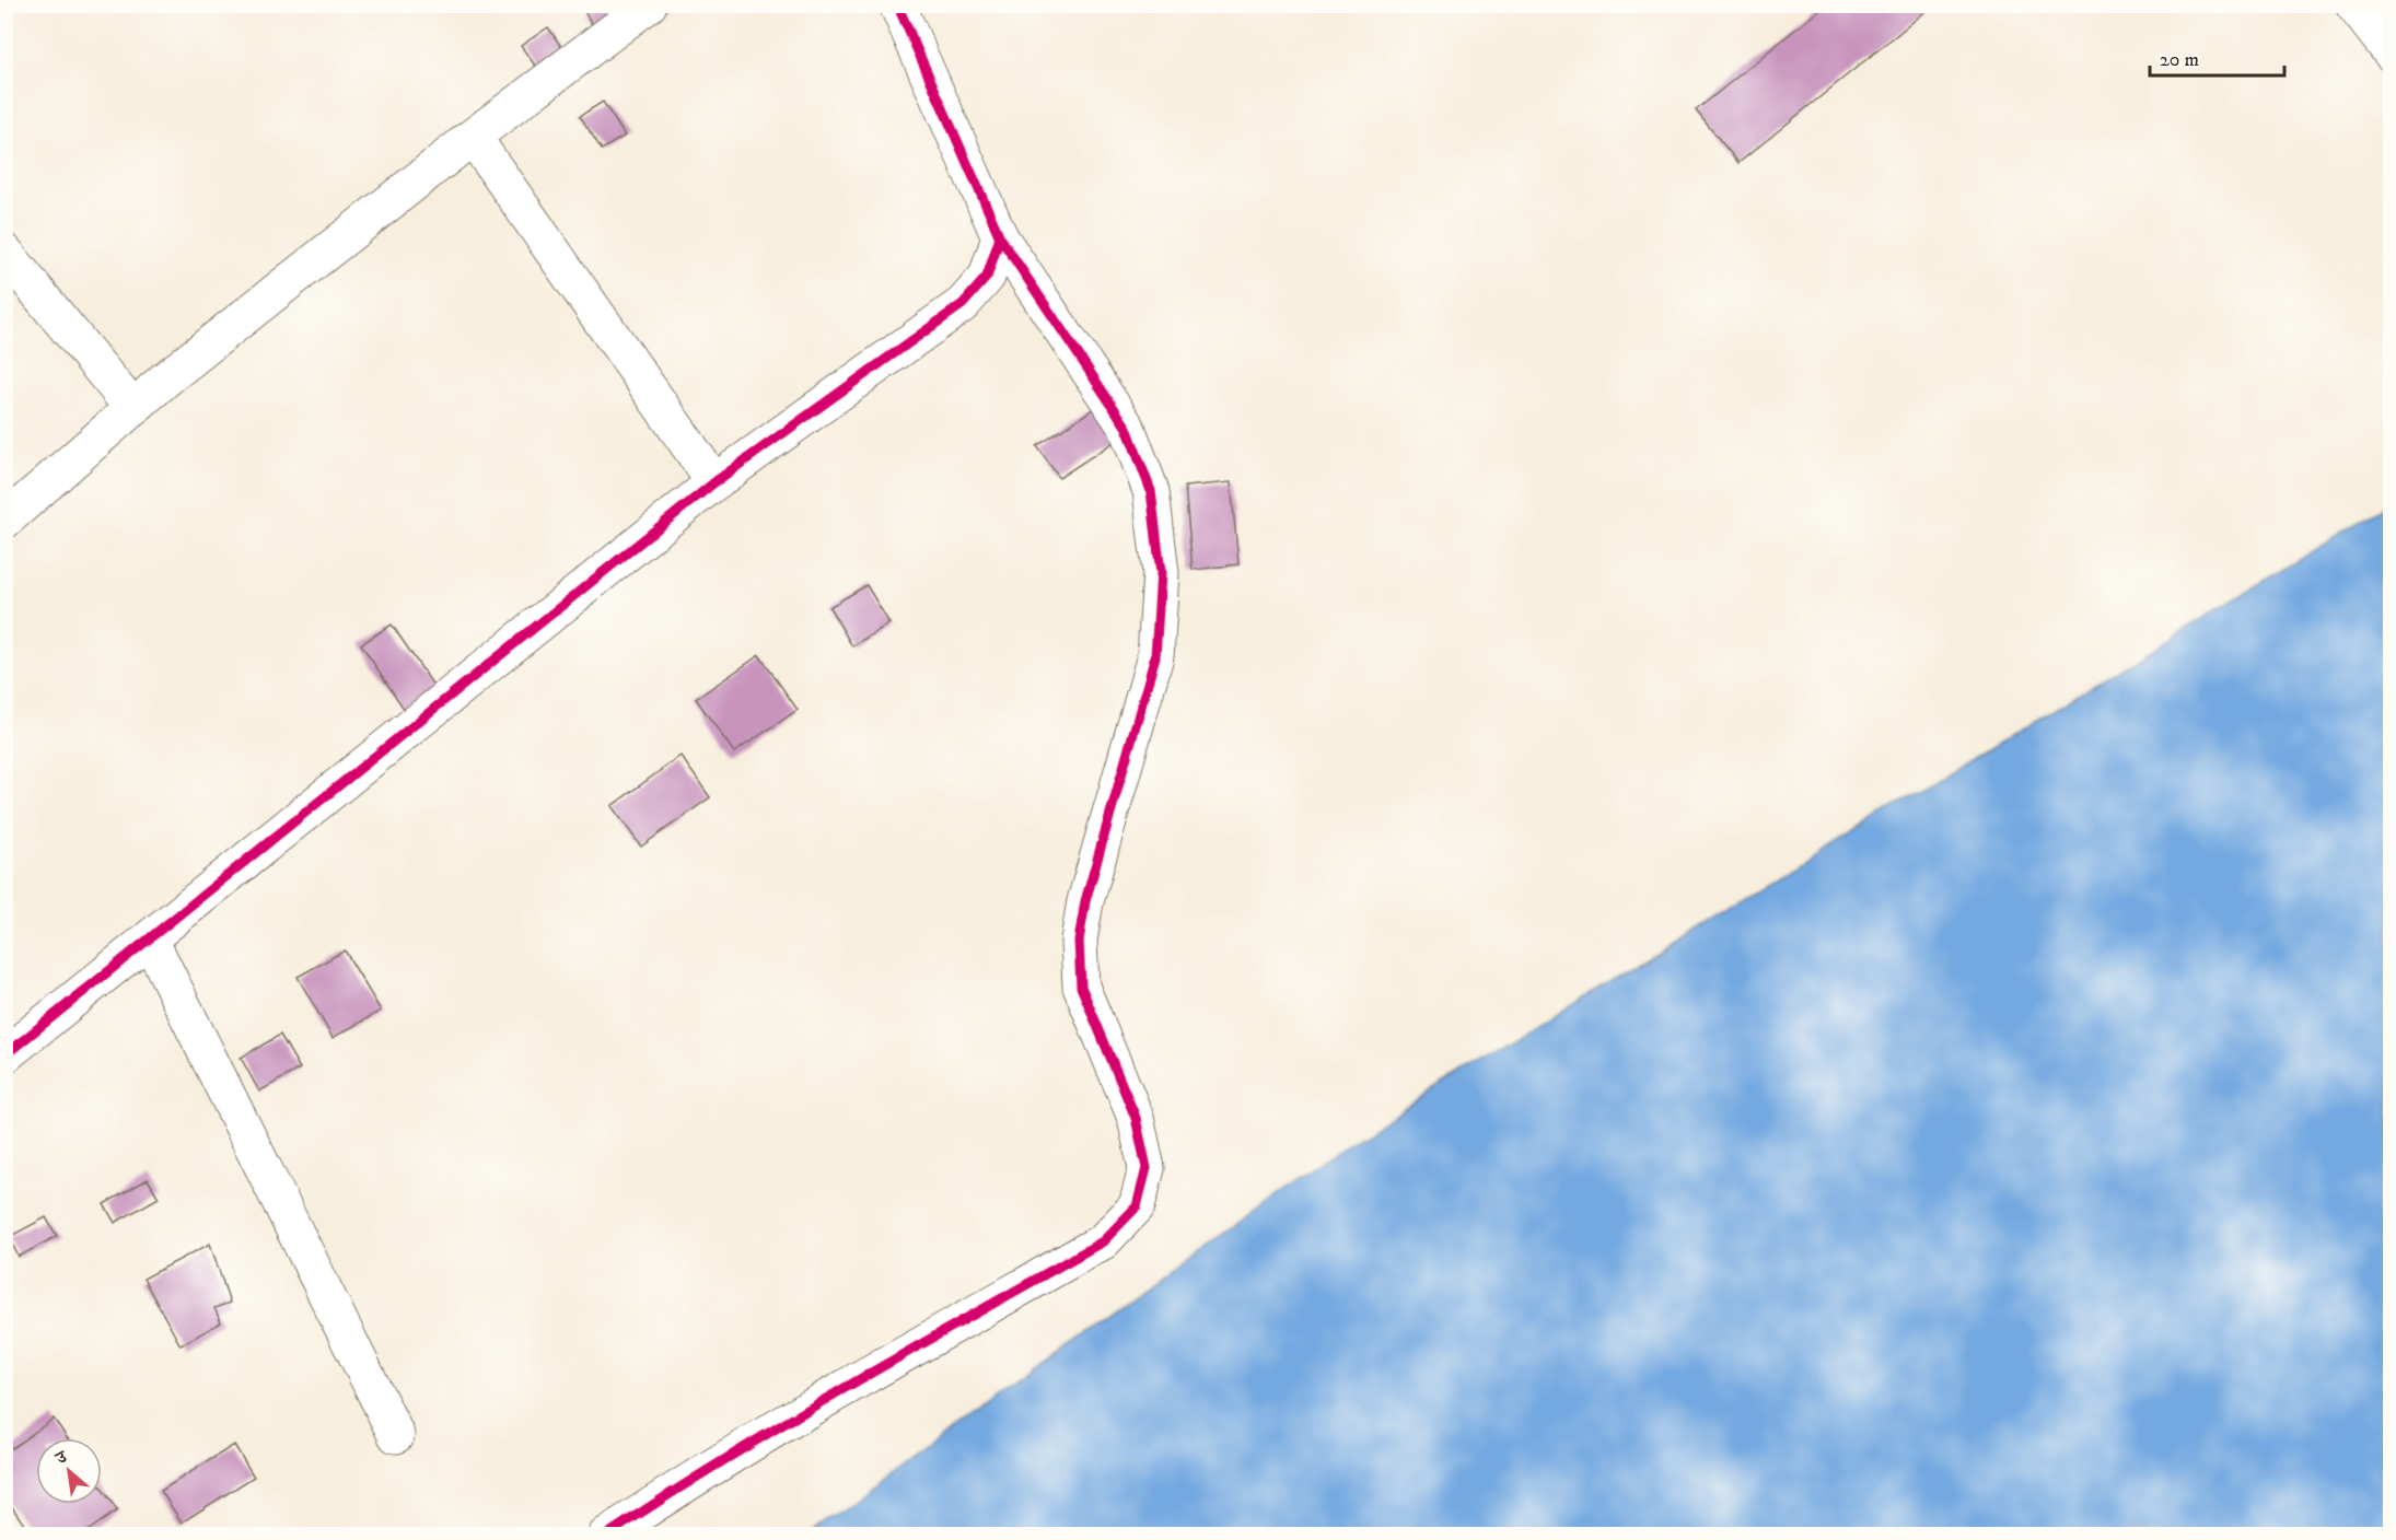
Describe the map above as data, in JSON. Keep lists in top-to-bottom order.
{
  "scale_bar": "20 m",
  "north": "top left"
}
